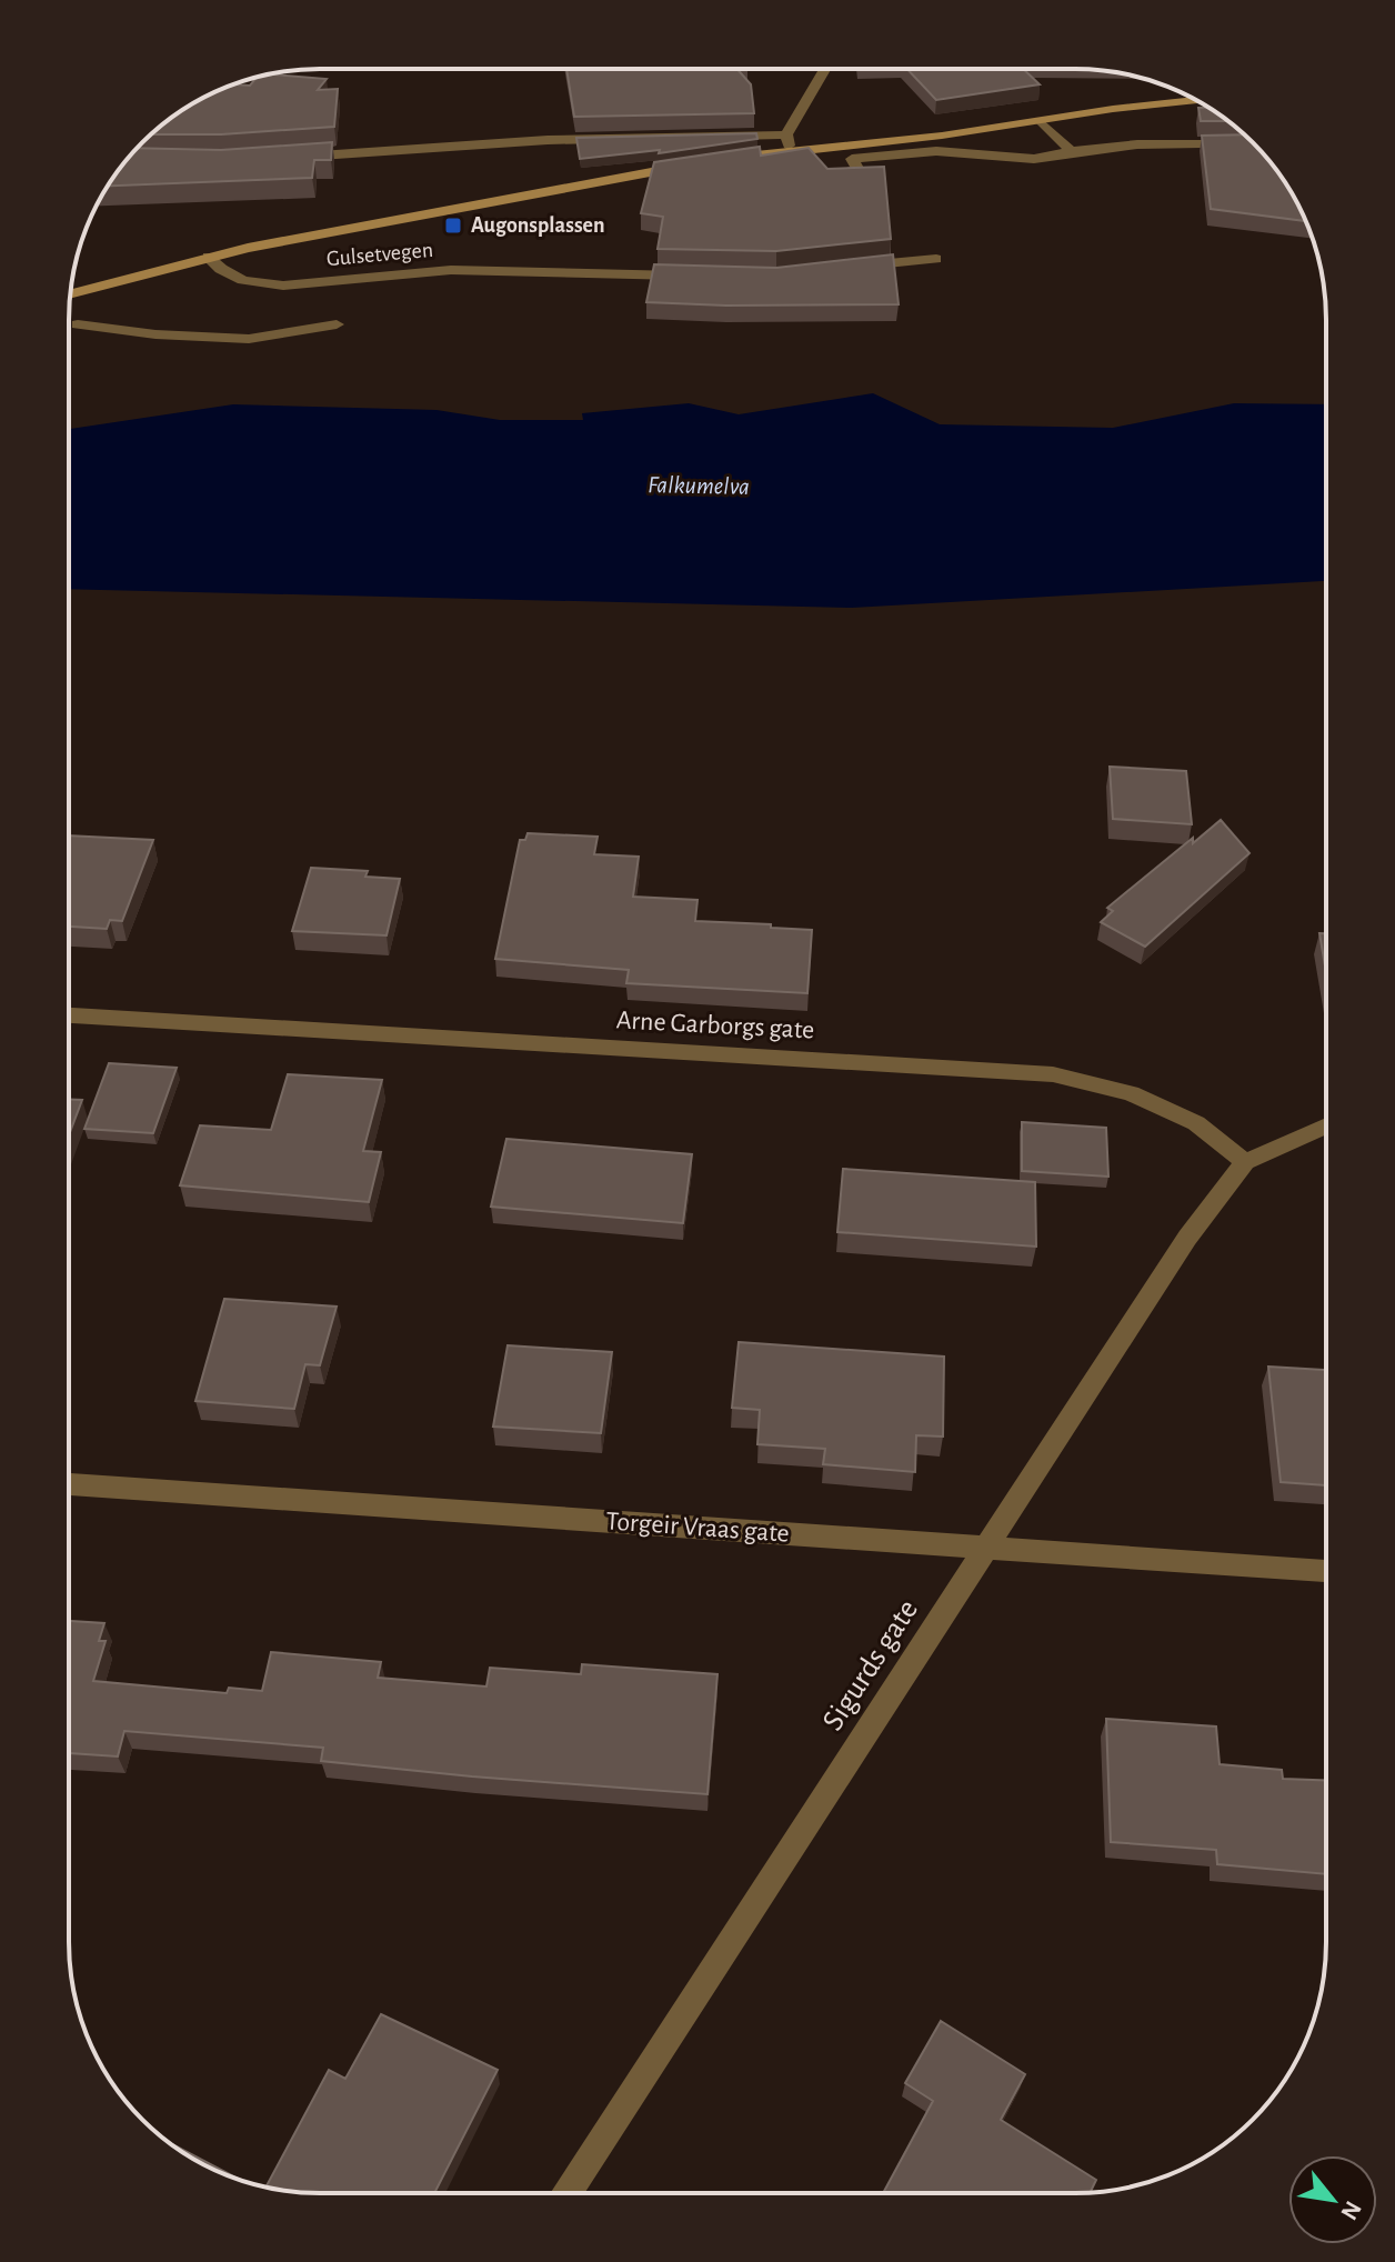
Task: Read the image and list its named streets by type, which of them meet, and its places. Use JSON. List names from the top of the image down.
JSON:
{
  "streets": {
    "main road": ["Gulsetvegen"],
    "street": ["Arne Garborgs gate", "Torgeir Vraas gate", "Sigurds gate"]
  },
  "crossings": [
    ["Arne Garborgs gate", "Sigurds gate"],
    ["Torgeir Vraas gate", "Sigurds gate"]
  ],
  "water": ["Falkumelva"],
  "places": {
    "transit": ["Augonsplassen"]
  },
  "north": "bottom right"
}
